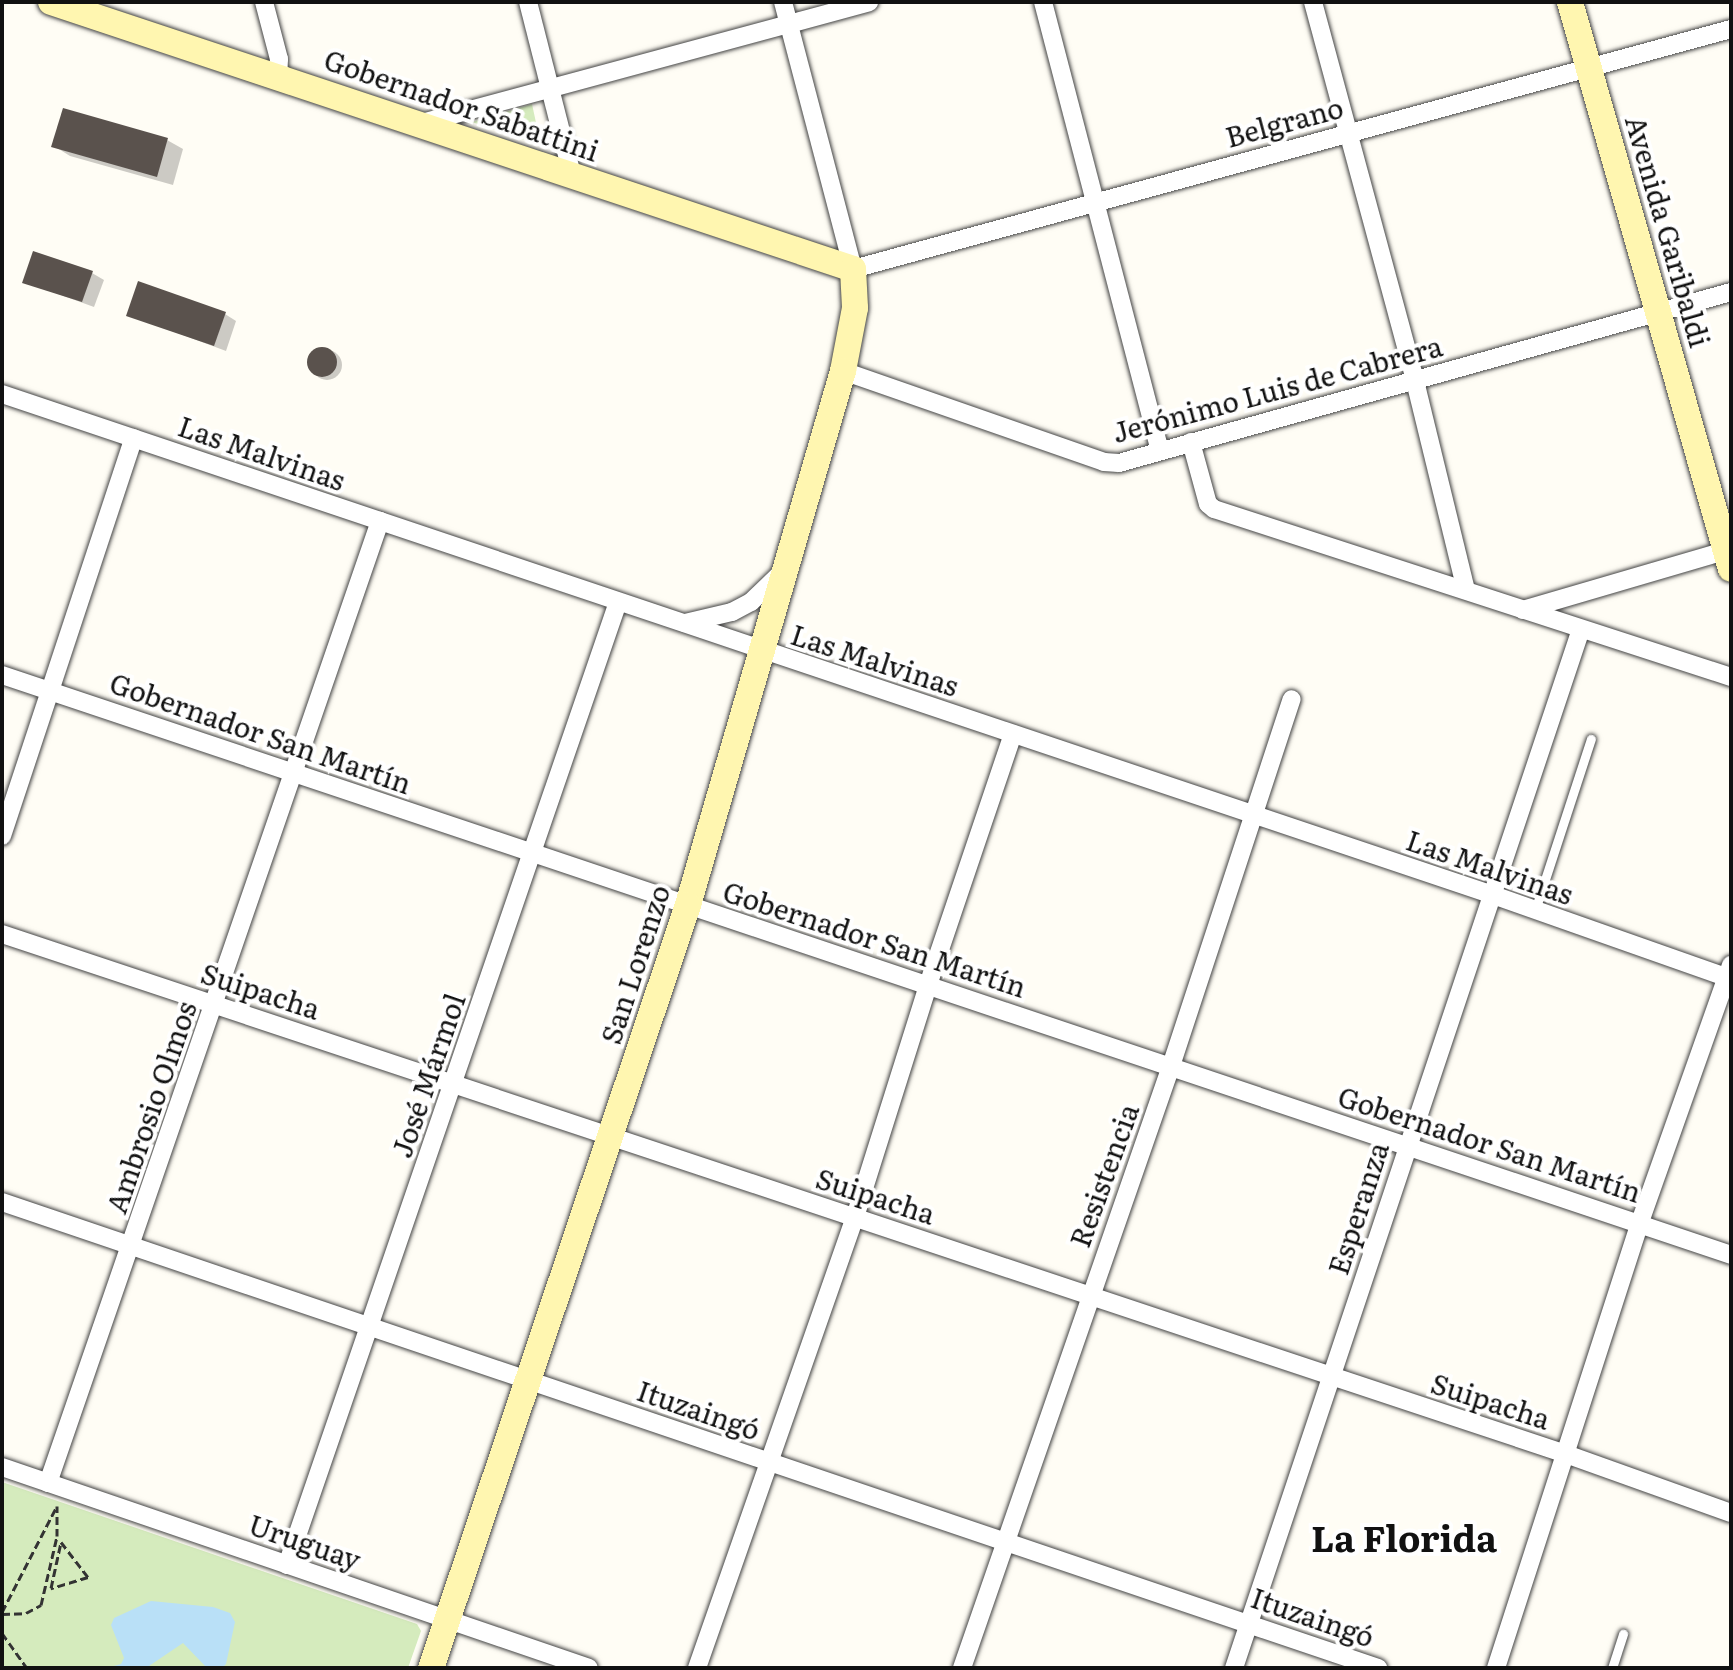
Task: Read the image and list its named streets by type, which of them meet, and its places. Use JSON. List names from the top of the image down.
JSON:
{
  "streets": {
    "main road": ["Gobernador Sabattini", "Avenida Garibaldi", "San Lorenzo"],
    "street": [
      "Belgrano",
      "Jerónimo Luis de Cabrera",
      "Las Malvinas",
      "Gobernador San Martín",
      "Suipacha",
      "José Mármol",
      "Ambrosio Olmos",
      "Resistencia",
      "Esperanza",
      "Ituzaingó",
      "Uruguay"
    ]
  },
  "crossings": [
    ["Gobernador Sabattini", "Belgrano"],
    ["Gobernador Sabattini", "San Lorenzo"],
    ["Belgrano", "Avenida Garibaldi"],
    ["Belgrano", "San Lorenzo"],
    ["Avenida Garibaldi", "Jerónimo Luis de Cabrera"],
    ["Jerónimo Luis de Cabrera", "San Lorenzo"],
    ["Las Malvinas", "San Lorenzo"],
    ["Las Malvinas", "José Mármol"],
    ["Las Malvinas", "Ambrosio Olmos"],
    ["Las Malvinas", "Resistencia"],
    ["Las Malvinas", "Esperanza"],
    ["Gobernador San Martín", "San Lorenzo"],
    ["Gobernador San Martín", "José Mármol"],
    ["Gobernador San Martín", "Ambrosio Olmos"],
    ["Gobernador San Martín", "Resistencia"],
    ["Gobernador San Martín", "Esperanza"],
    ["San Lorenzo", "Suipacha"],
    ["San Lorenzo", "Ituzaingó"],
    ["San Lorenzo", "Uruguay"],
    ["Suipacha", "José Mármol"],
    ["Suipacha", "Ambrosio Olmos"],
    ["Suipacha", "Resistencia"],
    ["Suipacha", "Esperanza"],
    ["José Mármol", "Ituzaingó"],
    ["José Mármol", "Uruguay"],
    ["Ambrosio Olmos", "Ituzaingó"],
    ["Ambrosio Olmos", "Uruguay"],
    ["Resistencia", "Ituzaingó"],
    ["Esperanza", "Ituzaingó"]
  ],
  "districts": ["La Florida"]
}
